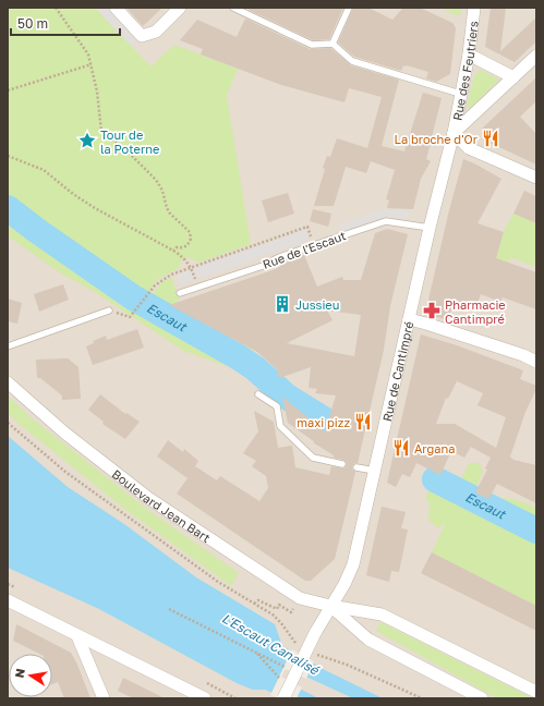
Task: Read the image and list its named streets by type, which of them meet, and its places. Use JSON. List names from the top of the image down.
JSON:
{
  "streets": {
    "street": ["Rue des Feutriers", "Rue de Cantimpré", "Boulevard Jean Bart"],
    "lane": ["Rue de l'Escaut"]
  },
  "crossings": [
    ["Rue des Feutriers", "Rue de Cantimpré"],
    ["Rue de l'Escaut", "Rue de Cantimpré"],
    ["Rue de Cantimpré", "Boulevard Jean Bart"]
  ],
  "water": ["Escaut", "L'Escaut Canalisé"],
  "places": {
    "restaurant": ["La broche d'Or", "maxi pizz", "Argana"],
    "place": ["Tour de la Poterne"],
    "building": ["Jussieu"],
    "pharmacy": ["Pharmacie Cantimpré"]
  },
  "scale_bar": "50 m",
  "north": "left"
}
